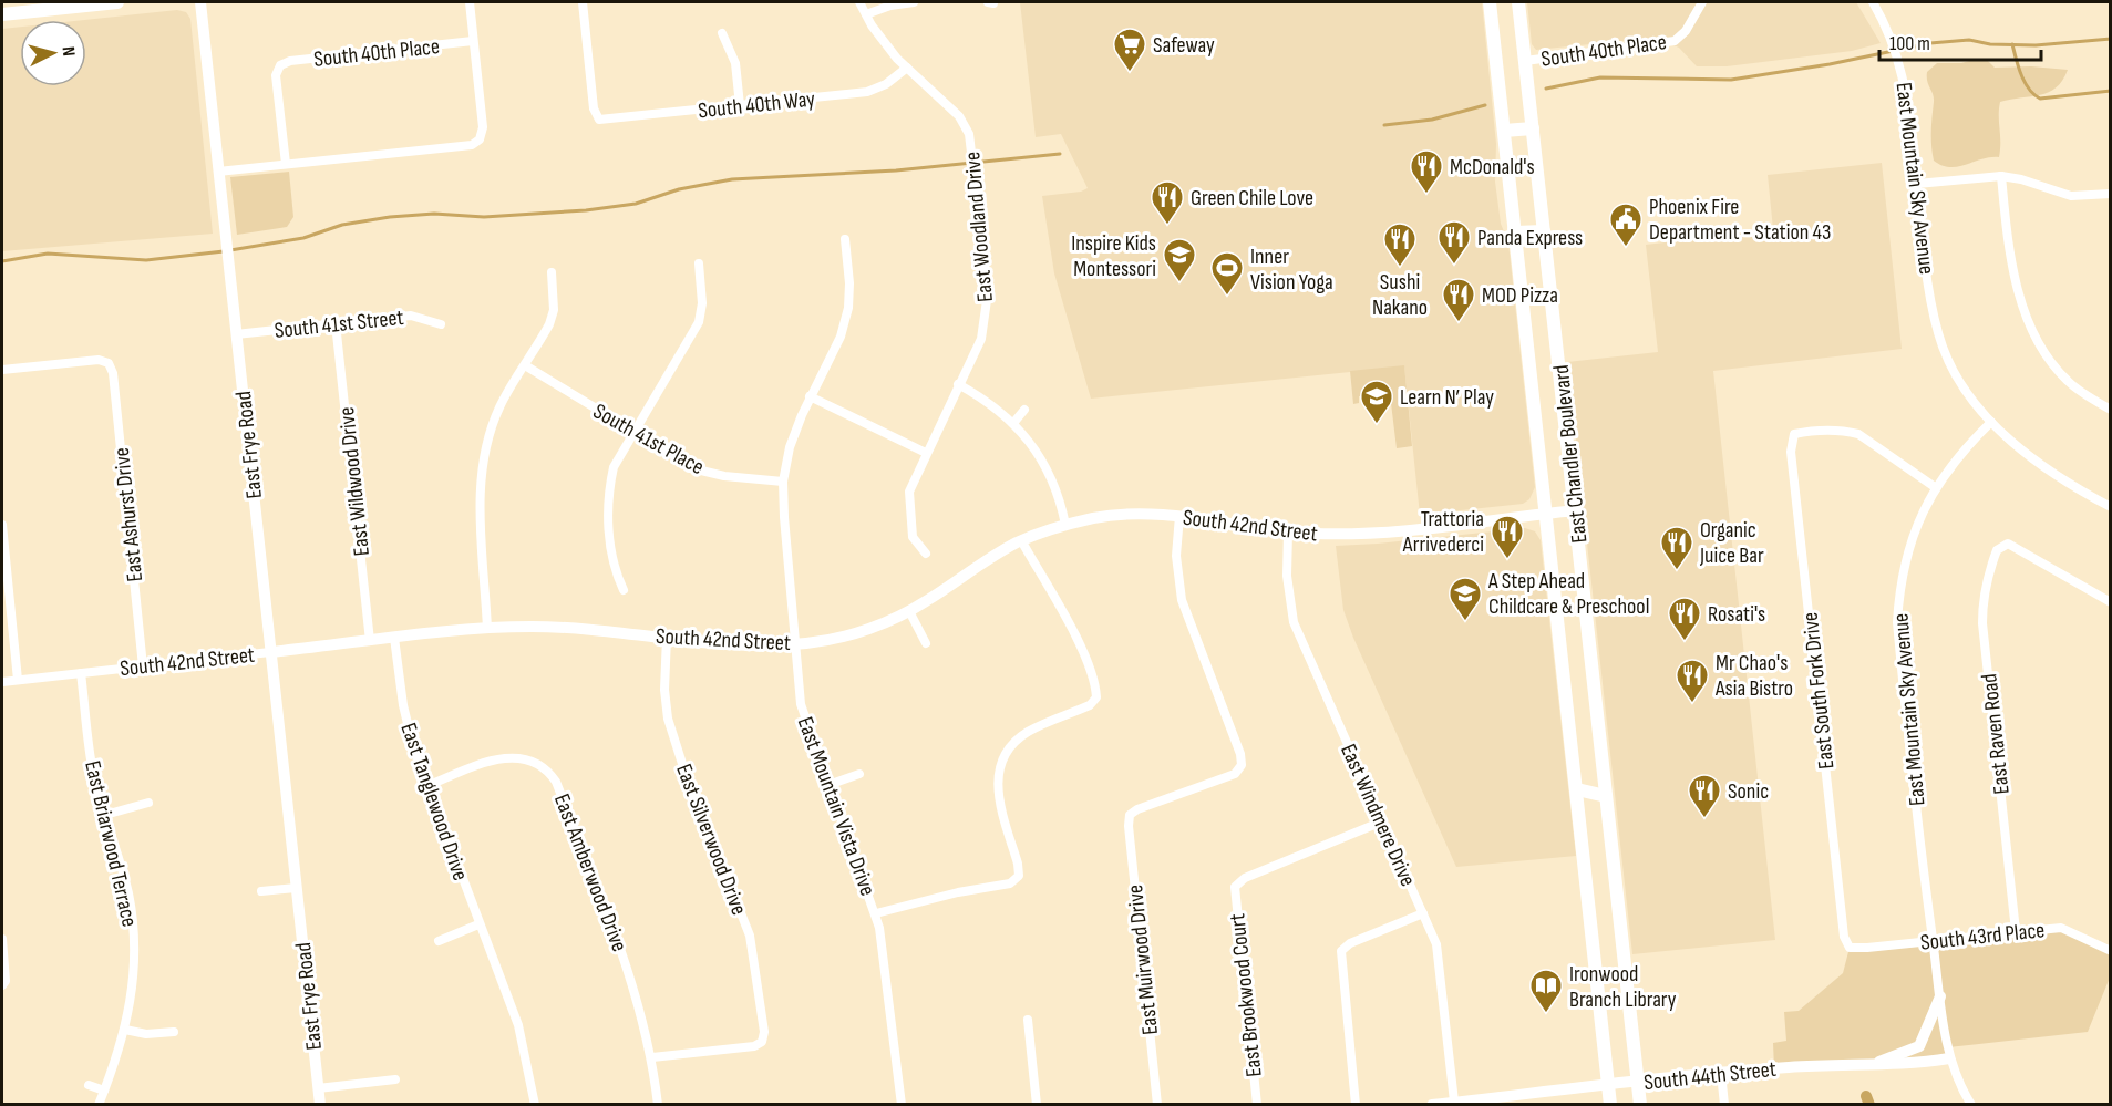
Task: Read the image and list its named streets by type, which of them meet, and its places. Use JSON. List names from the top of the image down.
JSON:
{
  "streets": {
    "main road": ["East Chandler Boulevard"],
    "street": [
      "South 40th Place",
      "South 40th Way",
      "East Mountain Sky Avenue",
      "East Woodland Drive",
      "South 41st Street",
      "South 41st Place",
      "East Frye Road",
      "East Wildwood Drive",
      "East Ashurst Drive",
      "South 42nd Street",
      "East South Fork Drive",
      "East Raven Road",
      "East Tanglewood Drive",
      "East Mountain Vista Drive",
      "East Windmere Drive",
      "East Silverwood Drive",
      "East Briarwood Terrace",
      "East Amberwood Drive",
      "South 43rd Place",
      "East Muirwood Drive",
      "East Brookwood Court",
      "South 44th Street"
    ]
  },
  "crossings": [
    ["South 40th Place", "East Chandler Boulevard"],
    ["South 40th Way", "East Woodland Drive"],
    ["East Mountain Sky Avenue", "East South Fork Drive"],
    ["East Mountain Sky Avenue", "South 43rd Place"],
    ["East Mountain Sky Avenue", "South 44th Street"],
    ["South 41st Street", "East Frye Road"],
    ["South 41st Street", "East Wildwood Drive"],
    ["South 41st Place", "East Mountain Vista Drive"],
    ["East Frye Road", "South 42nd Street"],
    ["East Chandler Boulevard", "South 42nd Street"],
    ["East Chandler Boulevard", "South 44th Street"],
    ["East Wildwood Drive", "South 42nd Street"],
    ["East Ashurst Drive", "South 42nd Street"],
    ["South 42nd Street", "East Tanglewood Drive"],
    ["South 42nd Street", "East Mountain Vista Drive"],
    ["South 42nd Street", "East Windmere Drive"],
    ["South 42nd Street", "East Silverwood Drive"],
    ["South 42nd Street", "East Briarwood Terrace"],
    ["South 42nd Street", "East Muirwood Drive"],
    ["East South Fork Drive", "South 43rd Place"],
    ["East Raven Road", "South 43rd Place"],
    ["East Tanglewood Drive", "East Amberwood Drive"],
    ["East Windmere Drive", "East Brookwood Court"],
    ["East Windmere Drive", "South 44th Street"],
    ["East Silverwood Drive", "East Amberwood Drive"]
  ],
  "places": {
    "supermarket": ["Safeway"],
    "restaurant": [
      "McDonald's",
      "Green Chile Love",
      "Panda Express",
      "Sushi Nakano",
      "MOD Pizza",
      "Trattoria Arrivederci",
      "Organic Juice Bar",
      "Rosati's",
      "Mr Chao's Asia Bistro",
      "Sonic"
    ],
    "public building": ["Phoenix Fire Department - Station 43"],
    "school or university": ["Inspire Kids Montessori", "Learn N’ Play", "A Step Ahead Childcare & Preschool"],
    "sports": ["Inner Vision Yoga"],
    "library": ["Ironwood Branch Library"]
  },
  "scale_bar": "100 m",
  "north": "right"
}
